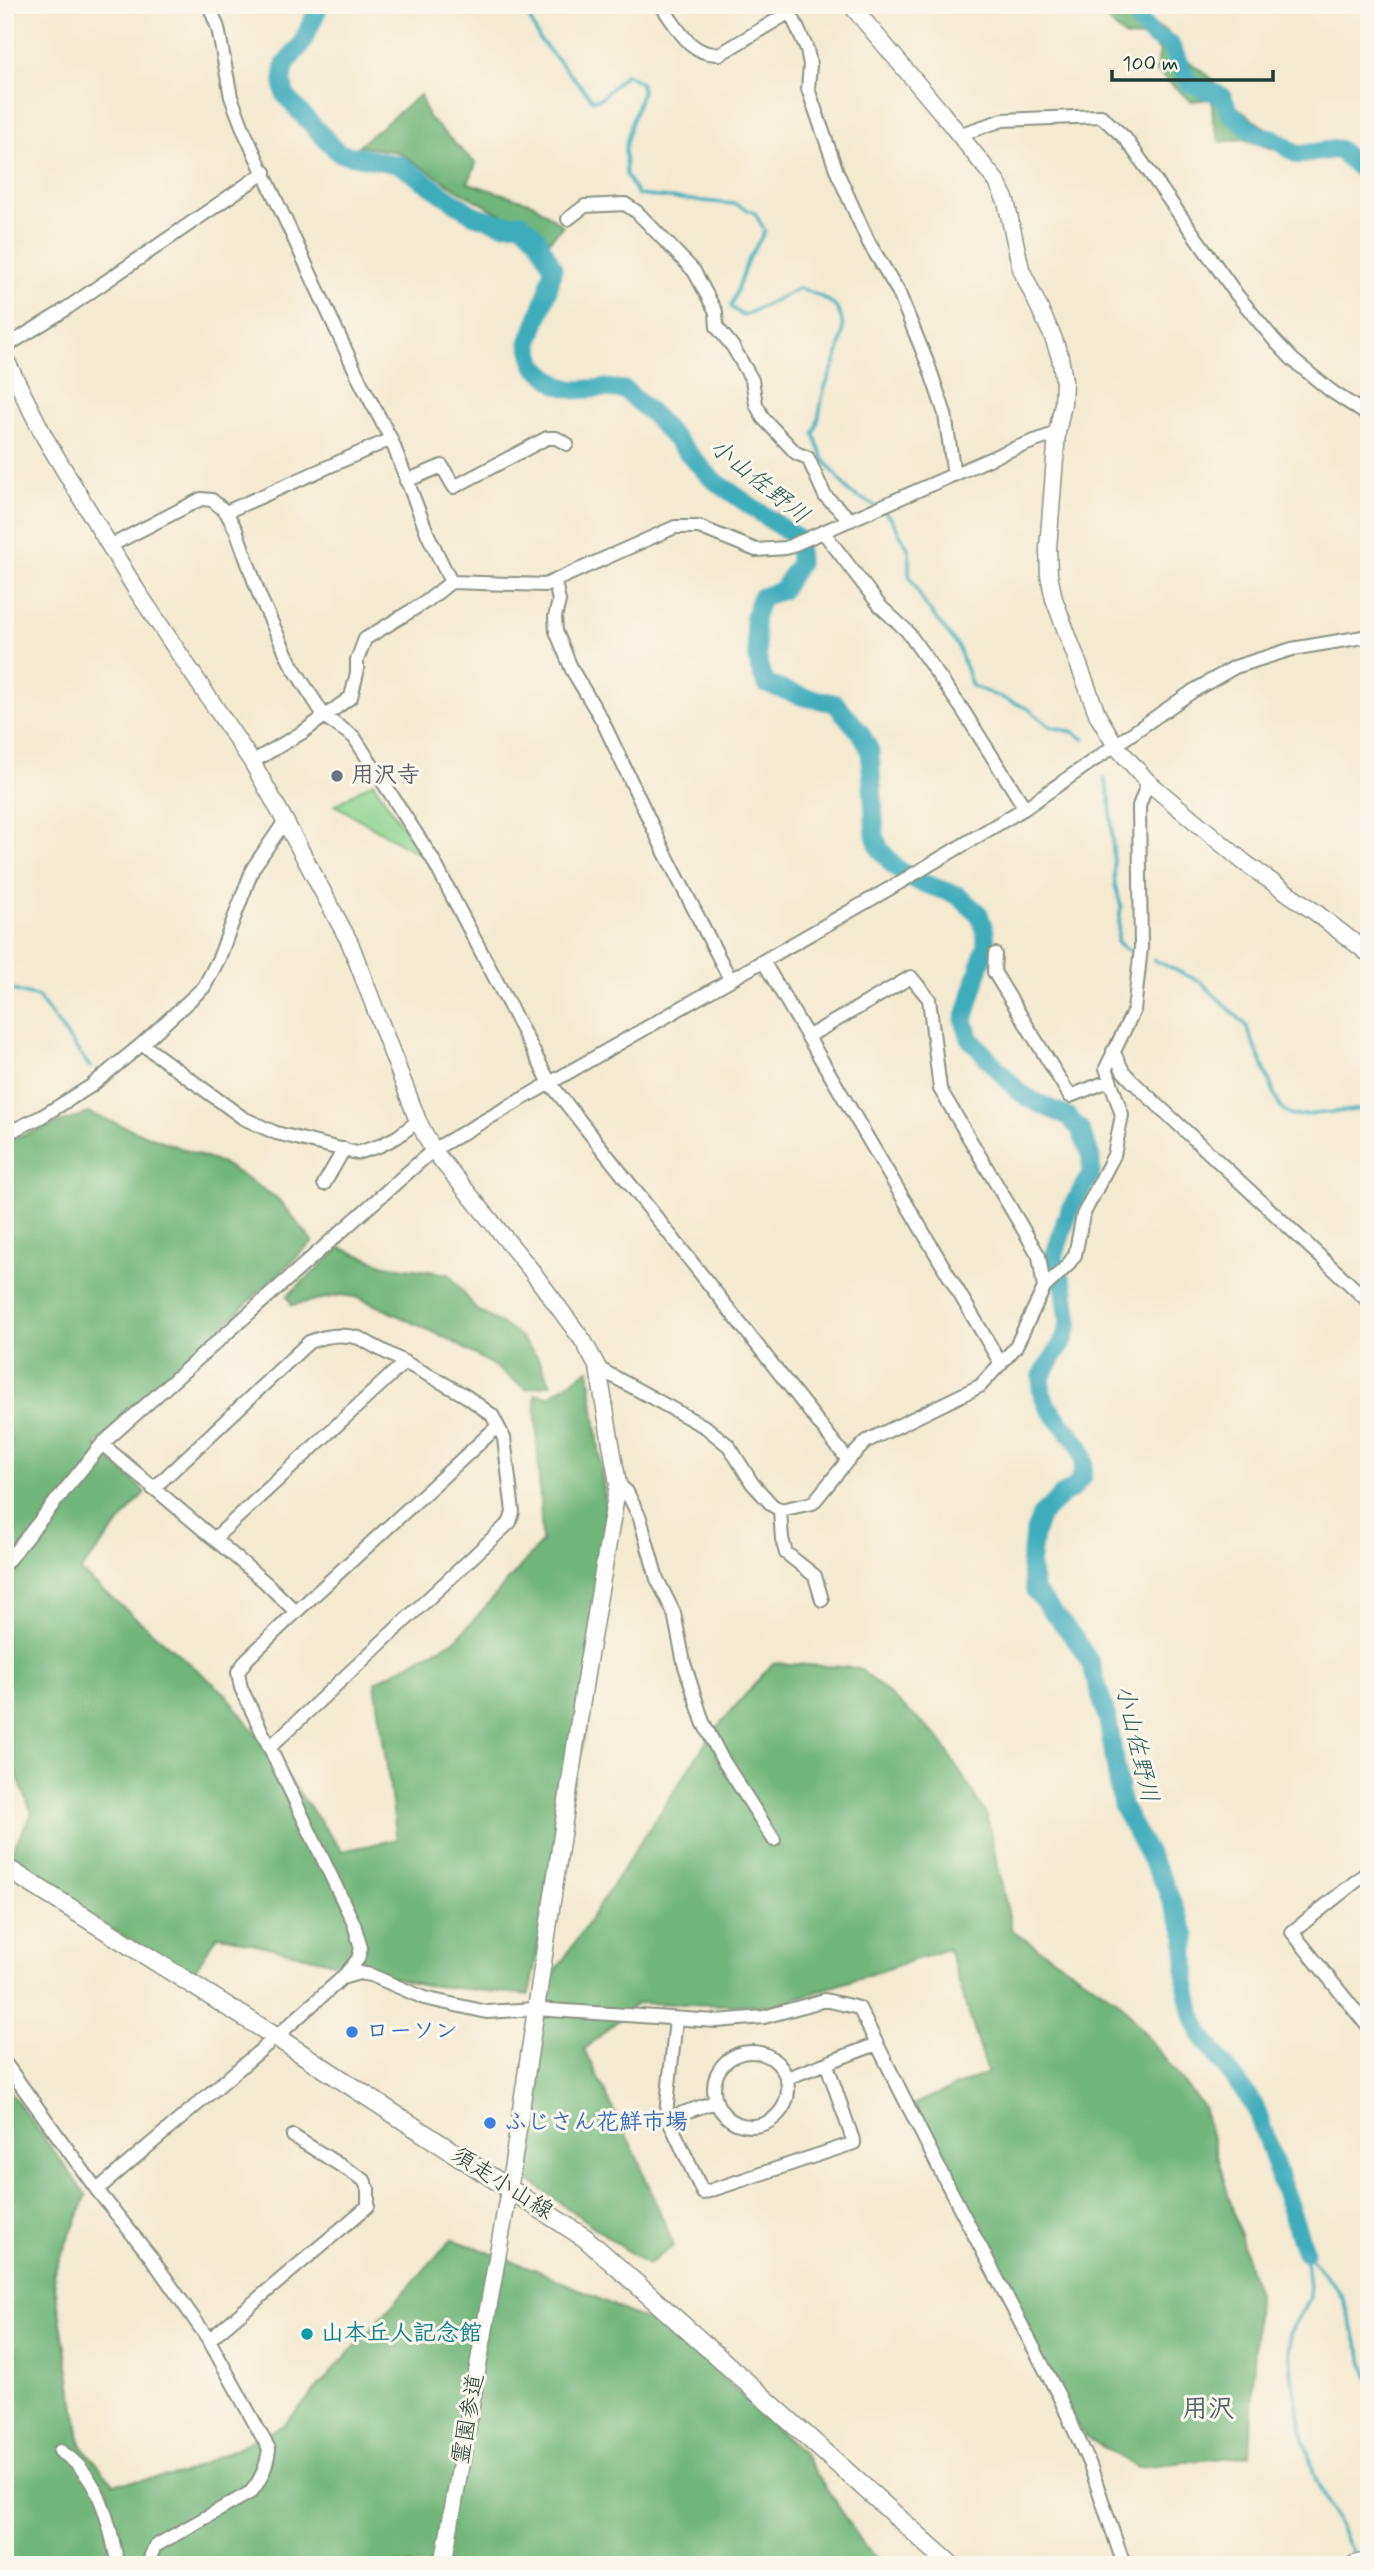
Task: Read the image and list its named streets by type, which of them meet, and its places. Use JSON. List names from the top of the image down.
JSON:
{
  "streets": {
    "main road": ["須走小山線"],
    "street": ["霊園参道"]
  },
  "crossings": [
    ["須走小山線", "霊園参道"]
  ],
  "districts": ["用沢"],
  "water": ["小山佐野川"],
  "places": [
    "用沢寺",
    "ローソン",
    "ふじさん花鮮市場",
    "山本丘人記念館"
  ],
  "scale_bar": "100 m"
}
